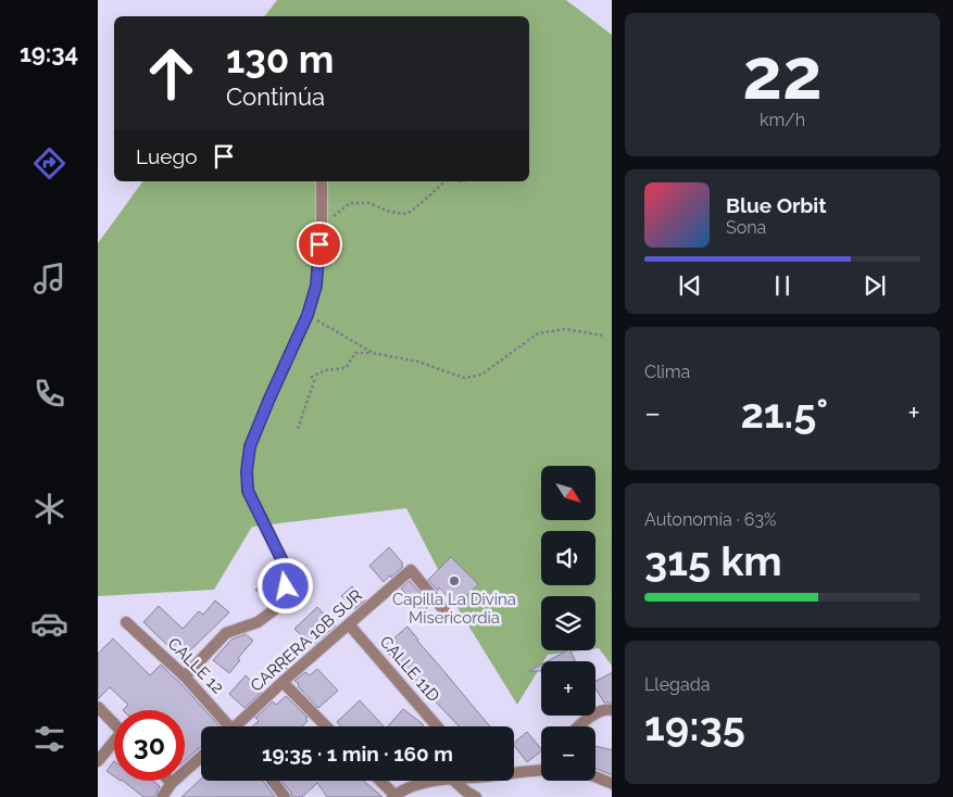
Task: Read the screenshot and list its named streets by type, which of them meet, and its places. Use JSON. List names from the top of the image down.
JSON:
{
  "streets": {
    "street": ["CARRERA 10B SUR", "CALLE 12", "CALLE 11D"]
  },
  "crossings": [
    ["CARRERA 10B SUR", "CALLE 11D"]
  ],
  "places": ["Capilla La Divina Misericordia"],
  "north": "bottom right",
  "page": {
    "tabs": "19:34",
    "tile": [
      ["22", "km/h"],
      "Clima",
      ["Autonomía · 63%", "315 km"],
      ["Llegada", "19:35"]
    ],
    "turn": ["130 m", "Continúa"],
    "then": "Luego",
    "song": ["Blue Orbit", "Sona"],
    "heat": ["−", "21.5°", "+"],
    "map_buttons": ["+", "−"],
    "limit": "30",
    "trip": "19:35 · 1 min · 160 m"
  }
}
